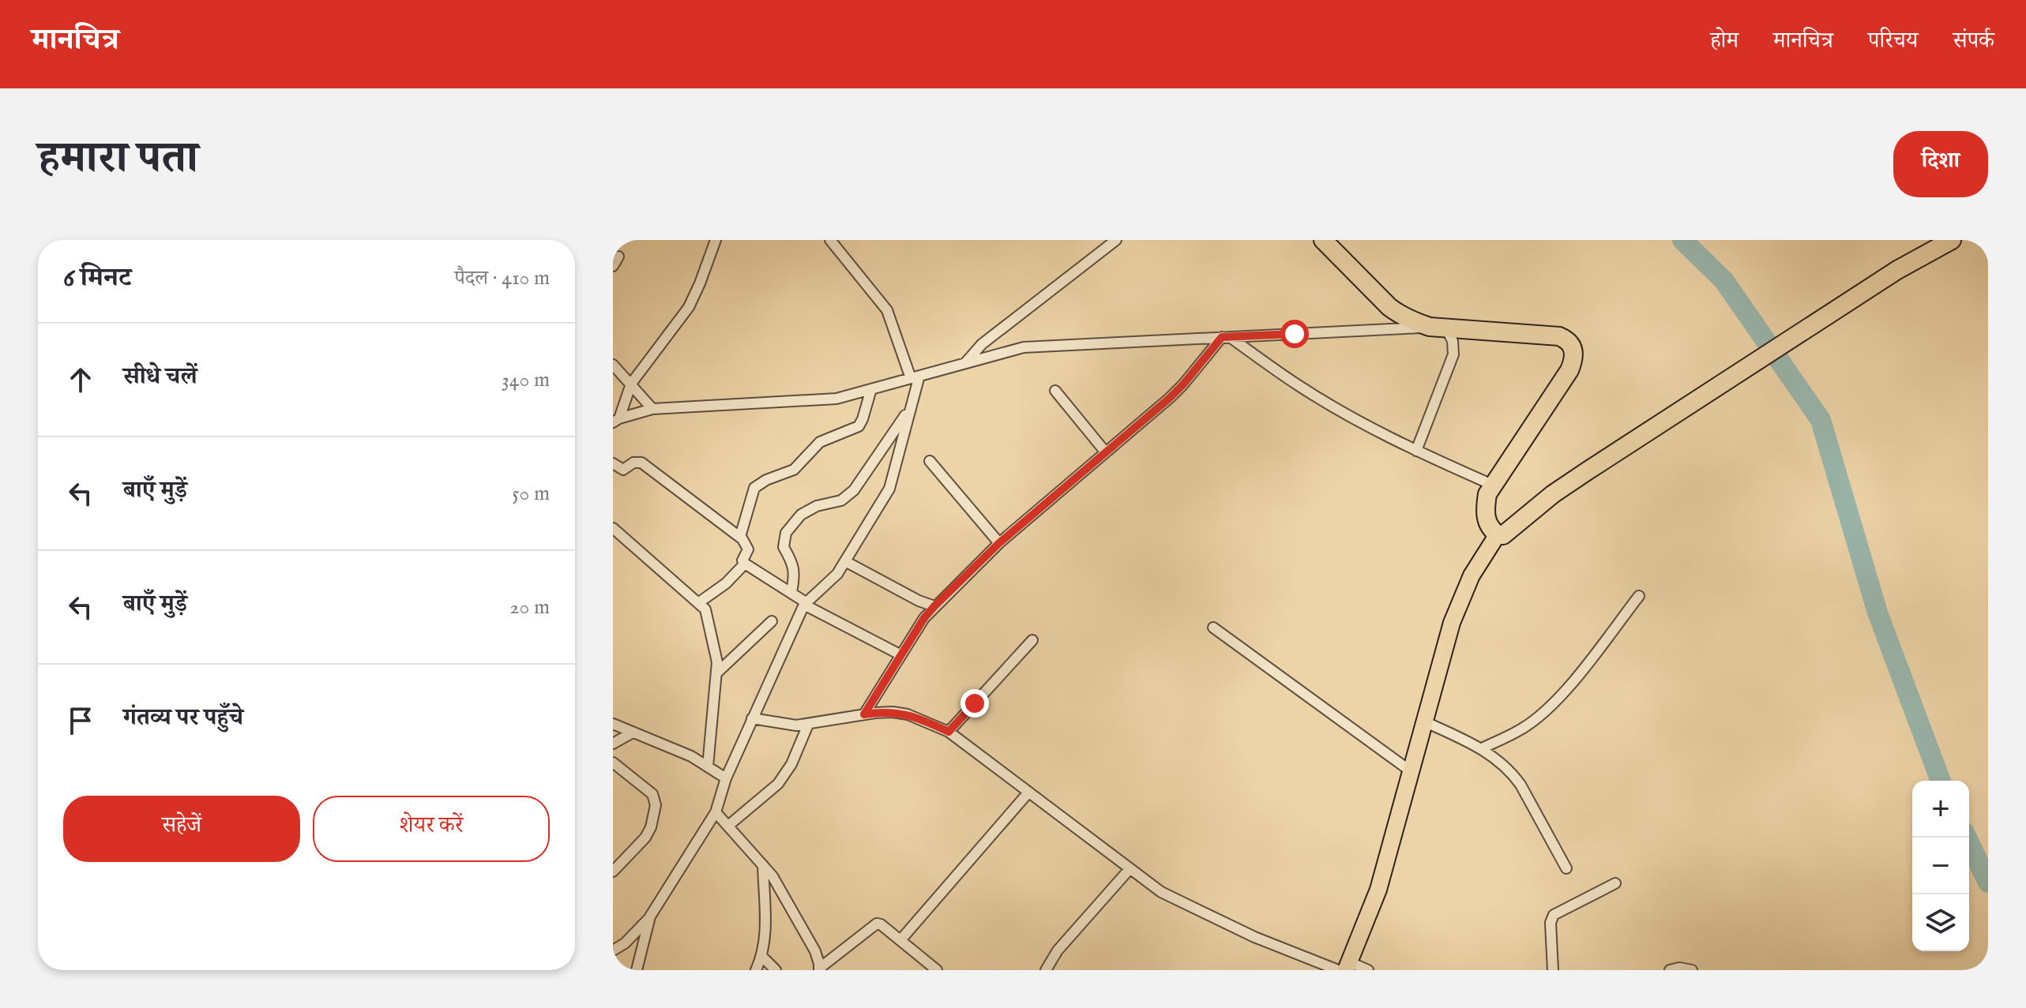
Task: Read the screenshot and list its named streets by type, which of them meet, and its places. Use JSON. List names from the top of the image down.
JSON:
{
  "page": {
    "header": "मानचित्र",
    "nav": [
      "होम",
      "मानचित्र",
      "परिचय",
      "संपर्क"
    ],
    "title": "हमारा पता",
    "buttons": [
      "दिशा",
      ["सहेजें", "शेयर करें"]
    ],
    "heading": ["6 मिनट", "पैदल · 410 m"],
    "list": [
      ["सीधे चलें", "340 m"],
      ["बाएँ मुड़ें", "50 m"],
      ["बाएँ मुड़ें", "20 m"],
      "गंतव्य पर पहुँचे"
    ],
    "map_buttons": ["+", "−"]
  }
}
